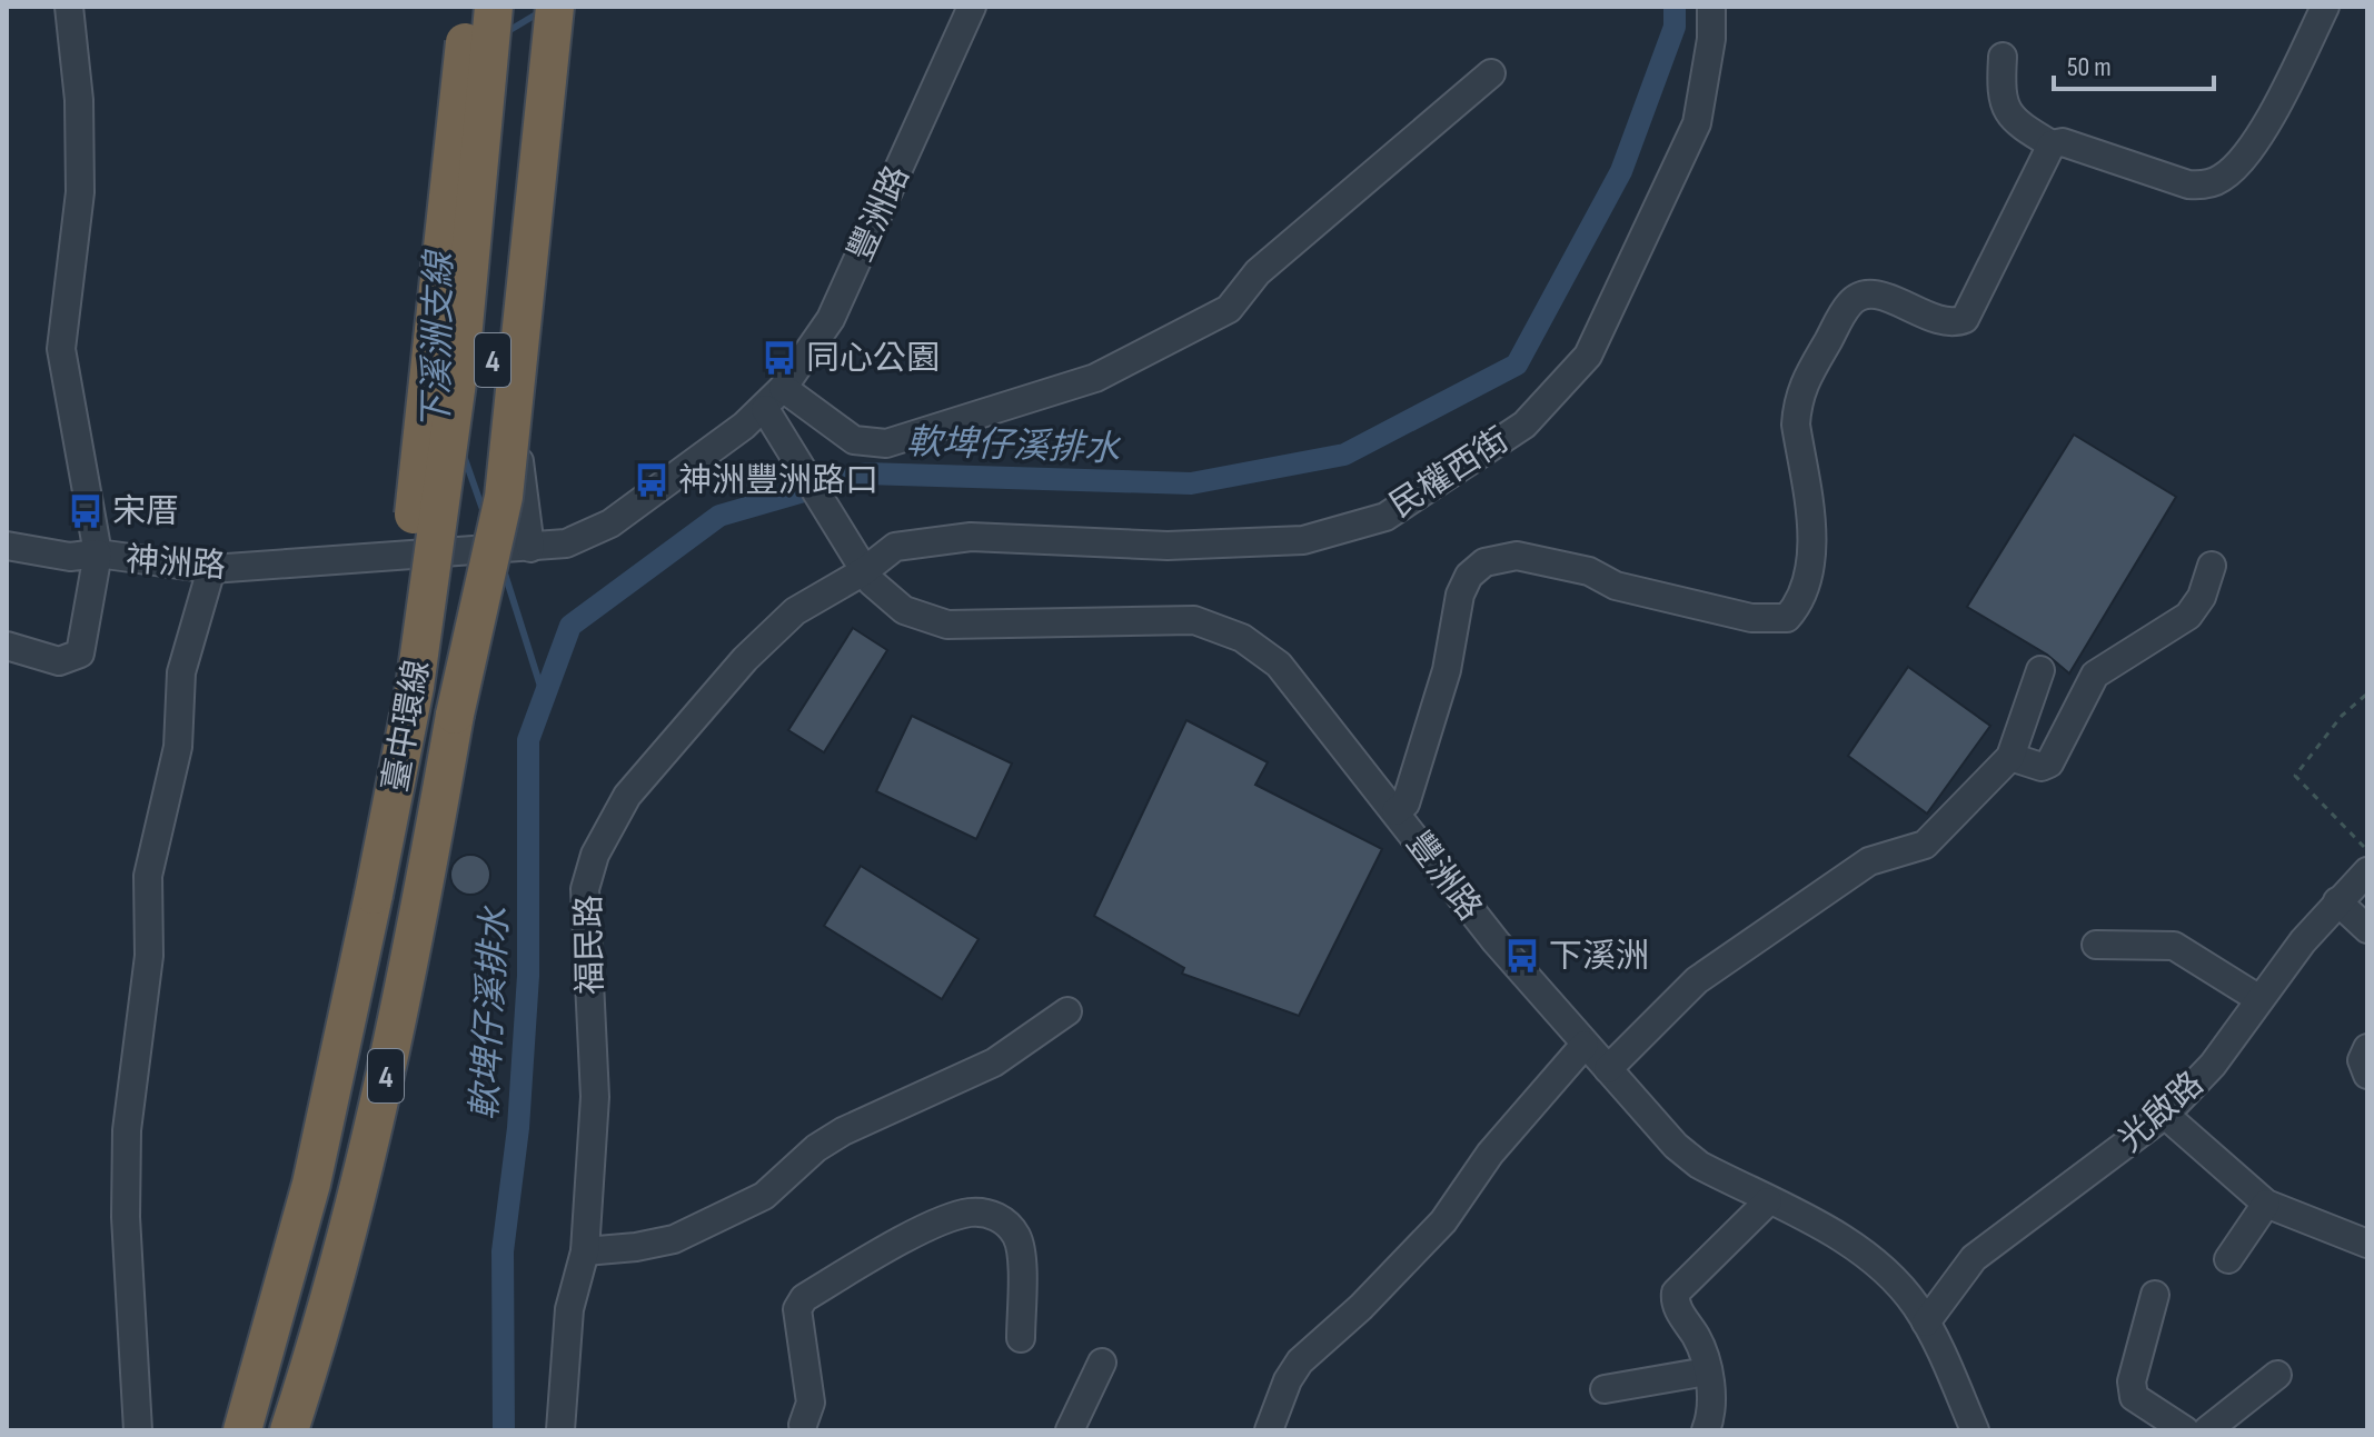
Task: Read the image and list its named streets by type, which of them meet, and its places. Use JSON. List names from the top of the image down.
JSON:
{
  "streets": {
    "highway": ["4", "臺中環線"],
    "street": [
      "豐洲路",
      "民權西街",
      "神洲路",
      "福民路",
      "光啟路"
    ]
  },
  "crossings": [
    ["豐洲路", "民權西街"],
    ["豐洲路", "神洲路"],
    ["豐洲路", "福民路"],
    ["豐洲路", "光啟路"],
    ["民權西街", "福民路"]
  ],
  "water": ["下溪洲支線", "軟埤仔溪排水"],
  "places": {
    "bus stop": [
      "同心公園",
      "神洲豐洲路口",
      "宋厝",
      "下溪洲"
    ]
  },
  "scale_bar": "50 m"
}
